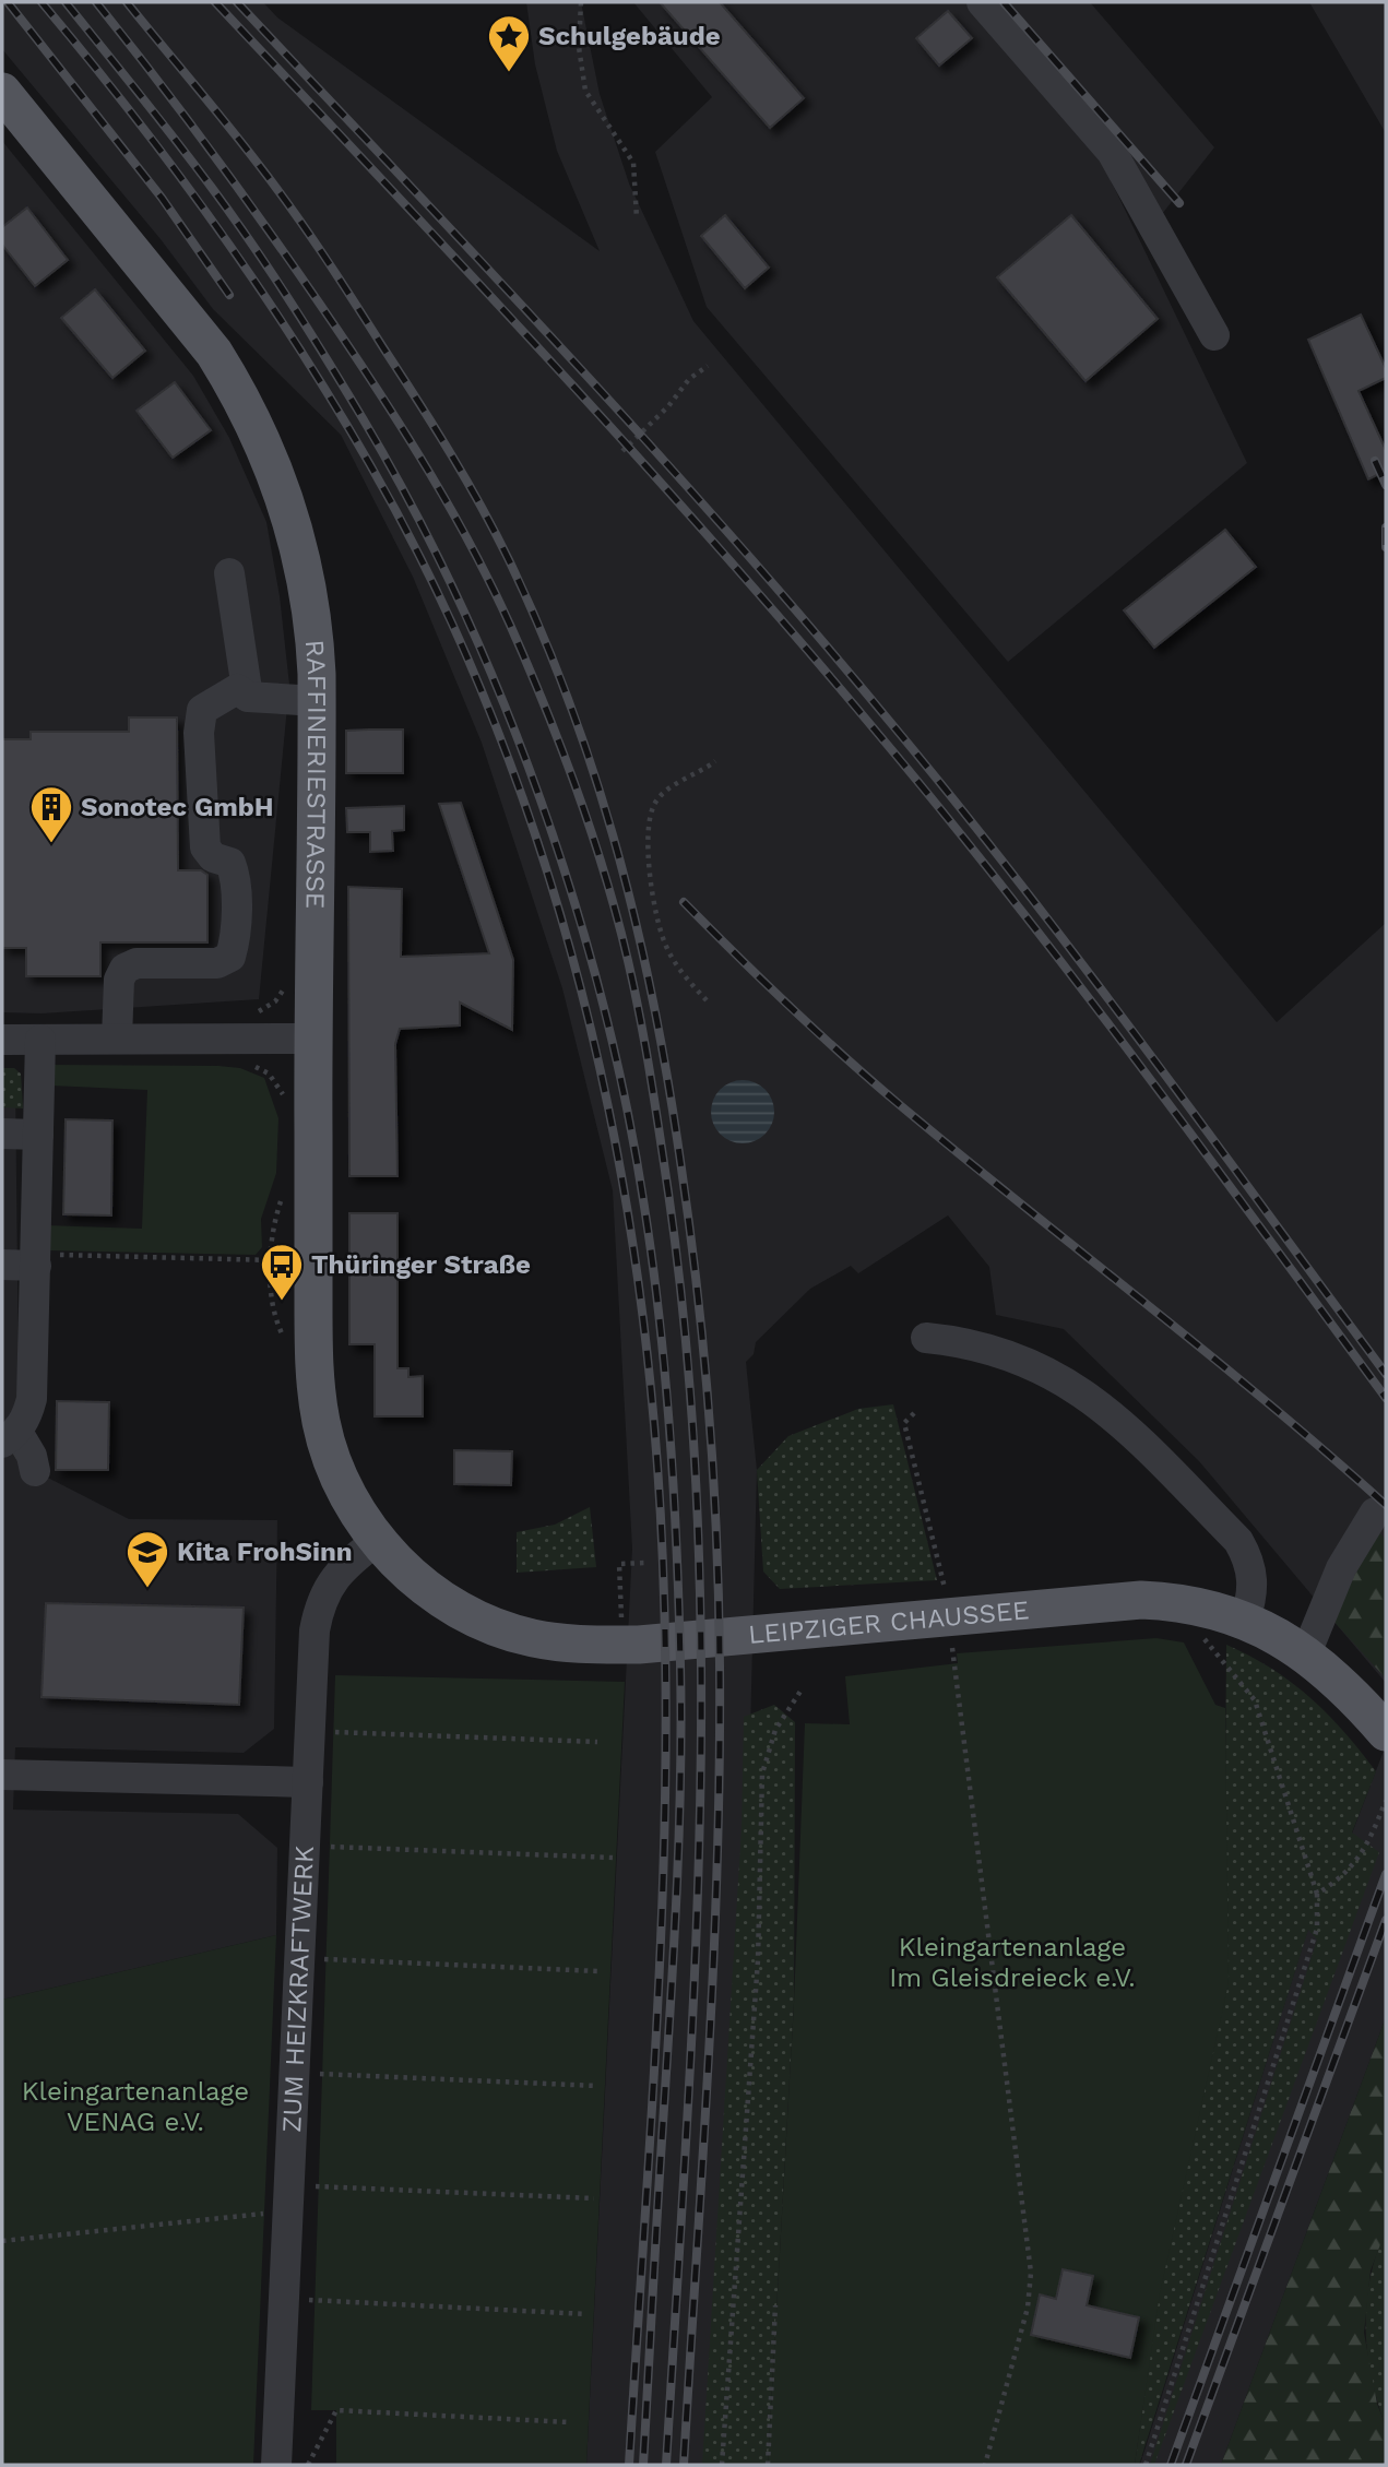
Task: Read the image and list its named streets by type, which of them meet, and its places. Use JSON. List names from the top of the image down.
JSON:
{
  "streets": {
    "main road": ["RAFFINERIESTRASSE", "LEIPZIGER CHAUSSEE"],
    "street": ["ZUM HEIZKRAFTWERK"]
  },
  "crossings": [
    ["RAFFINERIESTRASSE", "LEIPZIGER CHAUSSEE"],
    ["RAFFINERIESTRASSE", "ZUM HEIZKRAFTWERK"],
    ["LEIPZIGER CHAUSSEE", "ZUM HEIZKRAFTWERK"]
  ],
  "parks": ["Kleingartenanlage Im Gleisdreieck e.V.", "Kleingartenanlage VENAG e.V."],
  "places": {
    "place": ["Schulgebäude"],
    "building": ["Sonotec GmbH"],
    "bus stop": ["Thüringer Straße"],
    "school or university": ["Kita FrohSinn"]
  }
}
